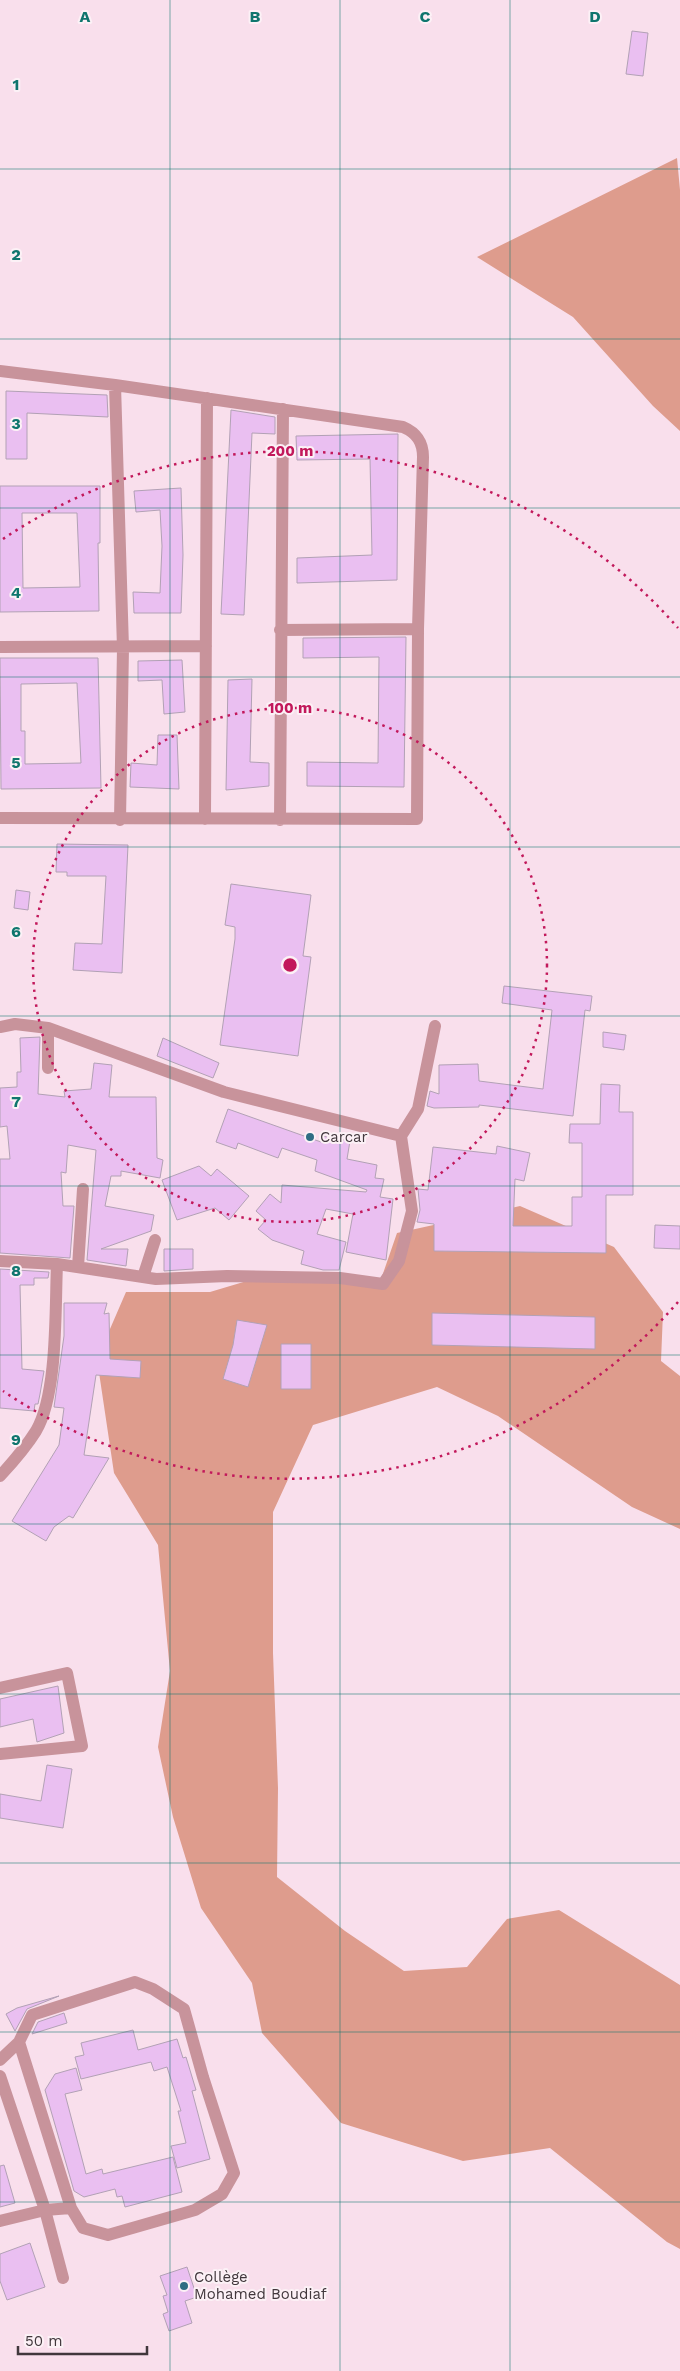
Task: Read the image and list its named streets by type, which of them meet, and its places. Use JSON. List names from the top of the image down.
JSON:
{
  "places": ["Carcar", "Collège Mohamed Boudiaf"],
  "scale_bar": "50 m",
  "grid": {
    "columns": [
      "A",
      "B",
      "C",
      "D"
    ],
    "rows": [
      "1",
      "2",
      "3",
      "4",
      "5",
      "6",
      "7",
      "8",
      "9"
    ]
  },
  "rings": ["200 m", "100 m"]
}
